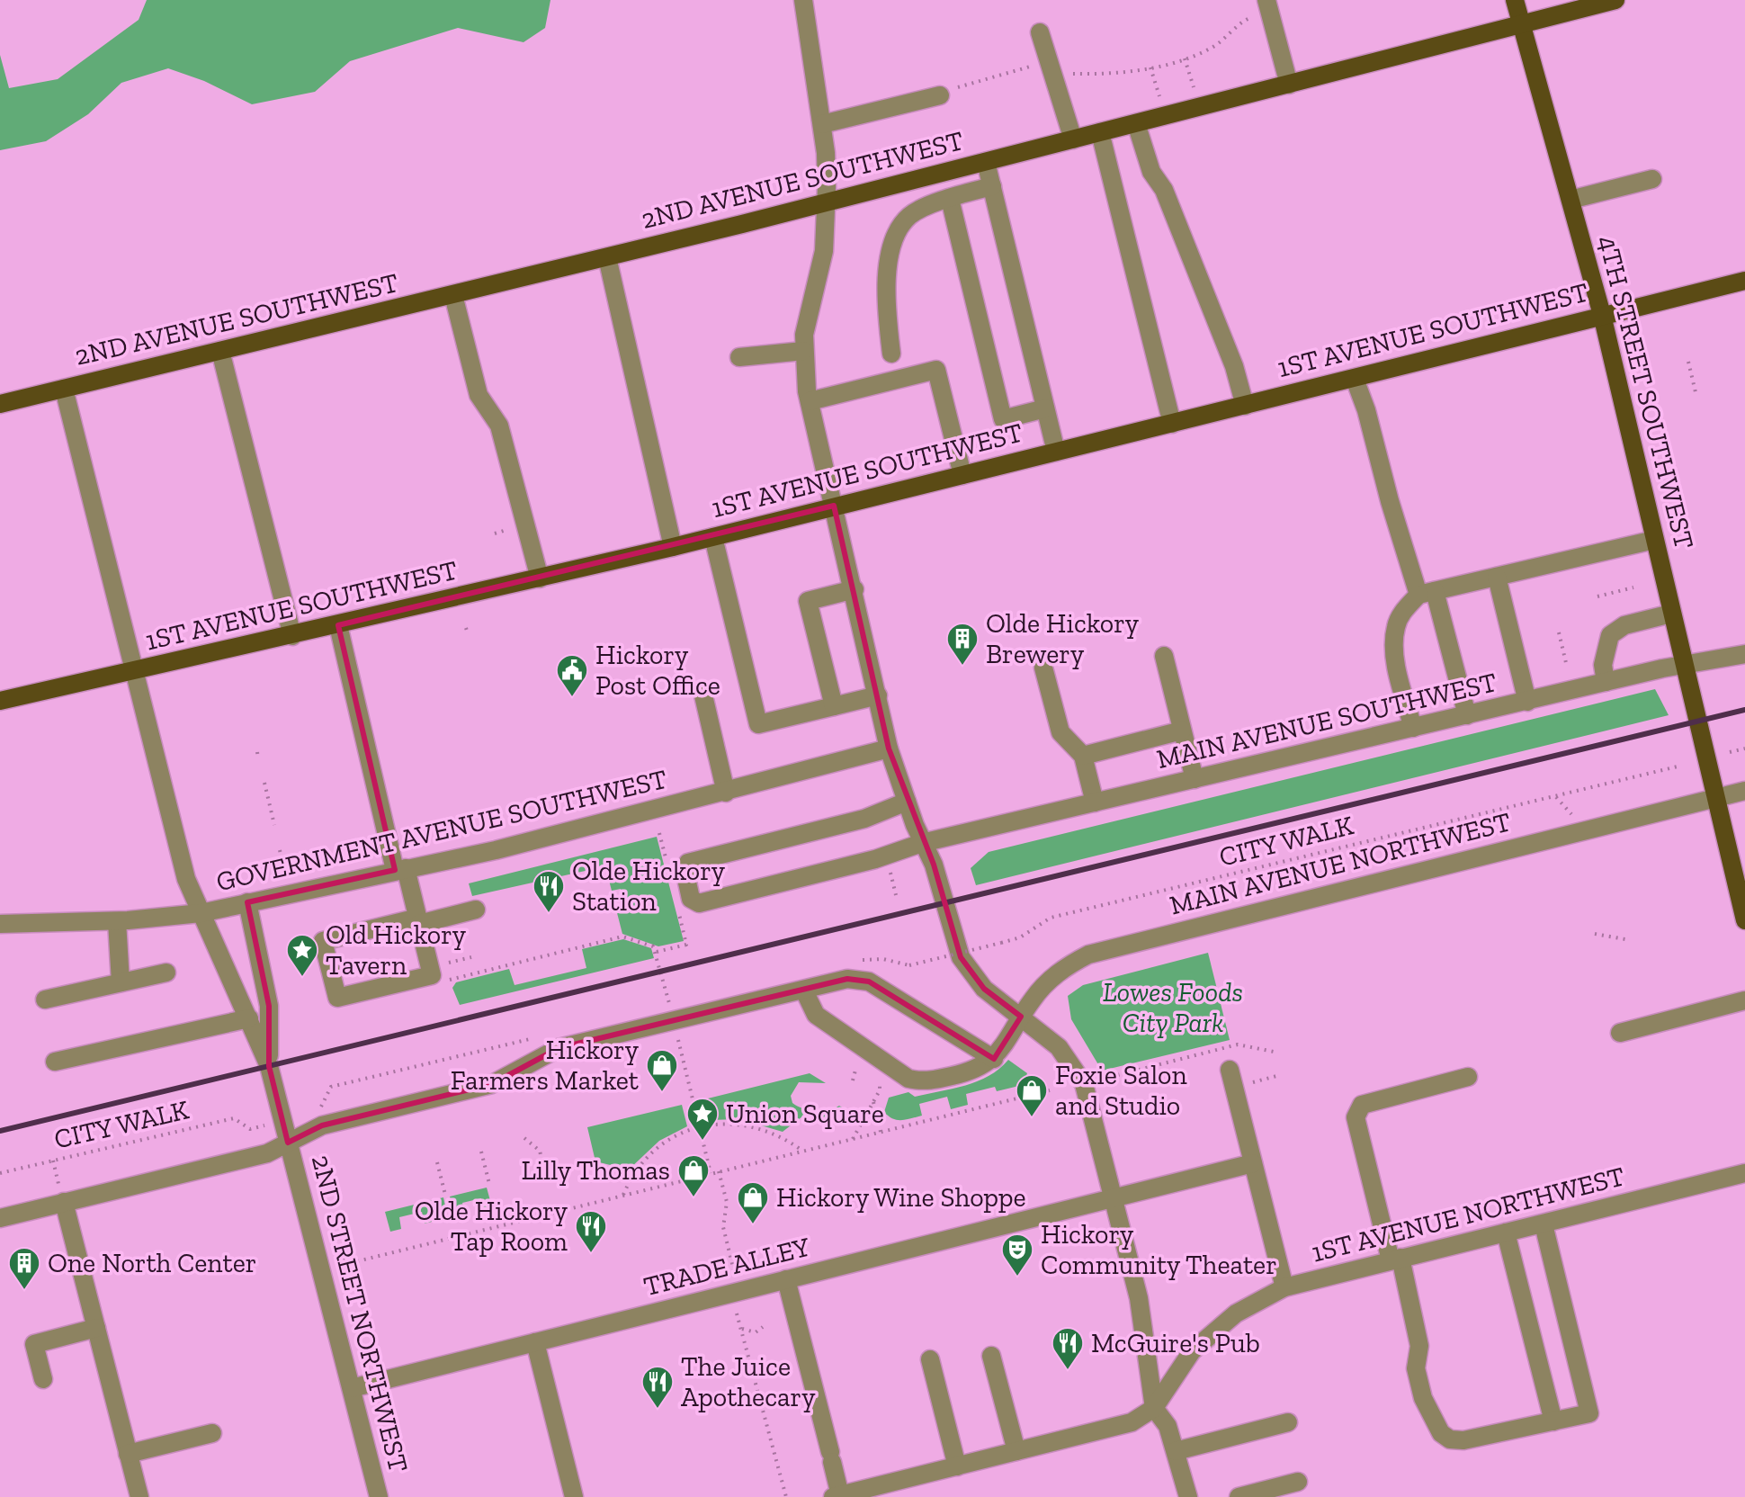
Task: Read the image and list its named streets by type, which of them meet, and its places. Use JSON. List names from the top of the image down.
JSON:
{
  "streets": {
    "main road": ["2ND AVENUE SOUTHWEST", "1ST AVENUE SOUTHWEST", "4TH STREET SOUTHWEST"],
    "street": [
      "MAIN AVENUE SOUTHWEST",
      "GOVERNMENT AVENUE SOUTHWEST",
      "MAIN AVENUE NORTHWEST",
      "1ST AVENUE NORTHWEST",
      "TRADE ALLEY",
      "2ND STREET NORTHWEST"
    ],
    "path": ["CITY WALK"]
  },
  "crossings": [
    ["2ND AVENUE SOUTHWEST", "4TH STREET SOUTHWEST"],
    ["1ST AVENUE SOUTHWEST", "4TH STREET SOUTHWEST"],
    ["4TH STREET SOUTHWEST", "MAIN AVENUE SOUTHWEST"],
    ["4TH STREET SOUTHWEST", "MAIN AVENUE NORTHWEST"],
    ["TRADE ALLEY", "2ND STREET NORTHWEST"]
  ],
  "parks": ["Lowes Foods City Park"],
  "places": {
    "building": ["Olde Hickory Brewery", "One North Center"],
    "public building": ["Hickory Post Office"],
    "restaurant": [
      "Olde Hickory Station",
      "Olde Hickory Tap Room",
      "McGuire's Pub",
      "The Juice Apothecary"
    ],
    "place": ["Old Hickory Tavern", "Union Square"],
    "shop": [
      "Hickory Farmers Market",
      "Foxie Salon and Studio",
      "Lilly Thomas",
      "Hickory Wine Shoppe"
    ],
    "theatre": ["Hickory Community Theater"]
  }
}
